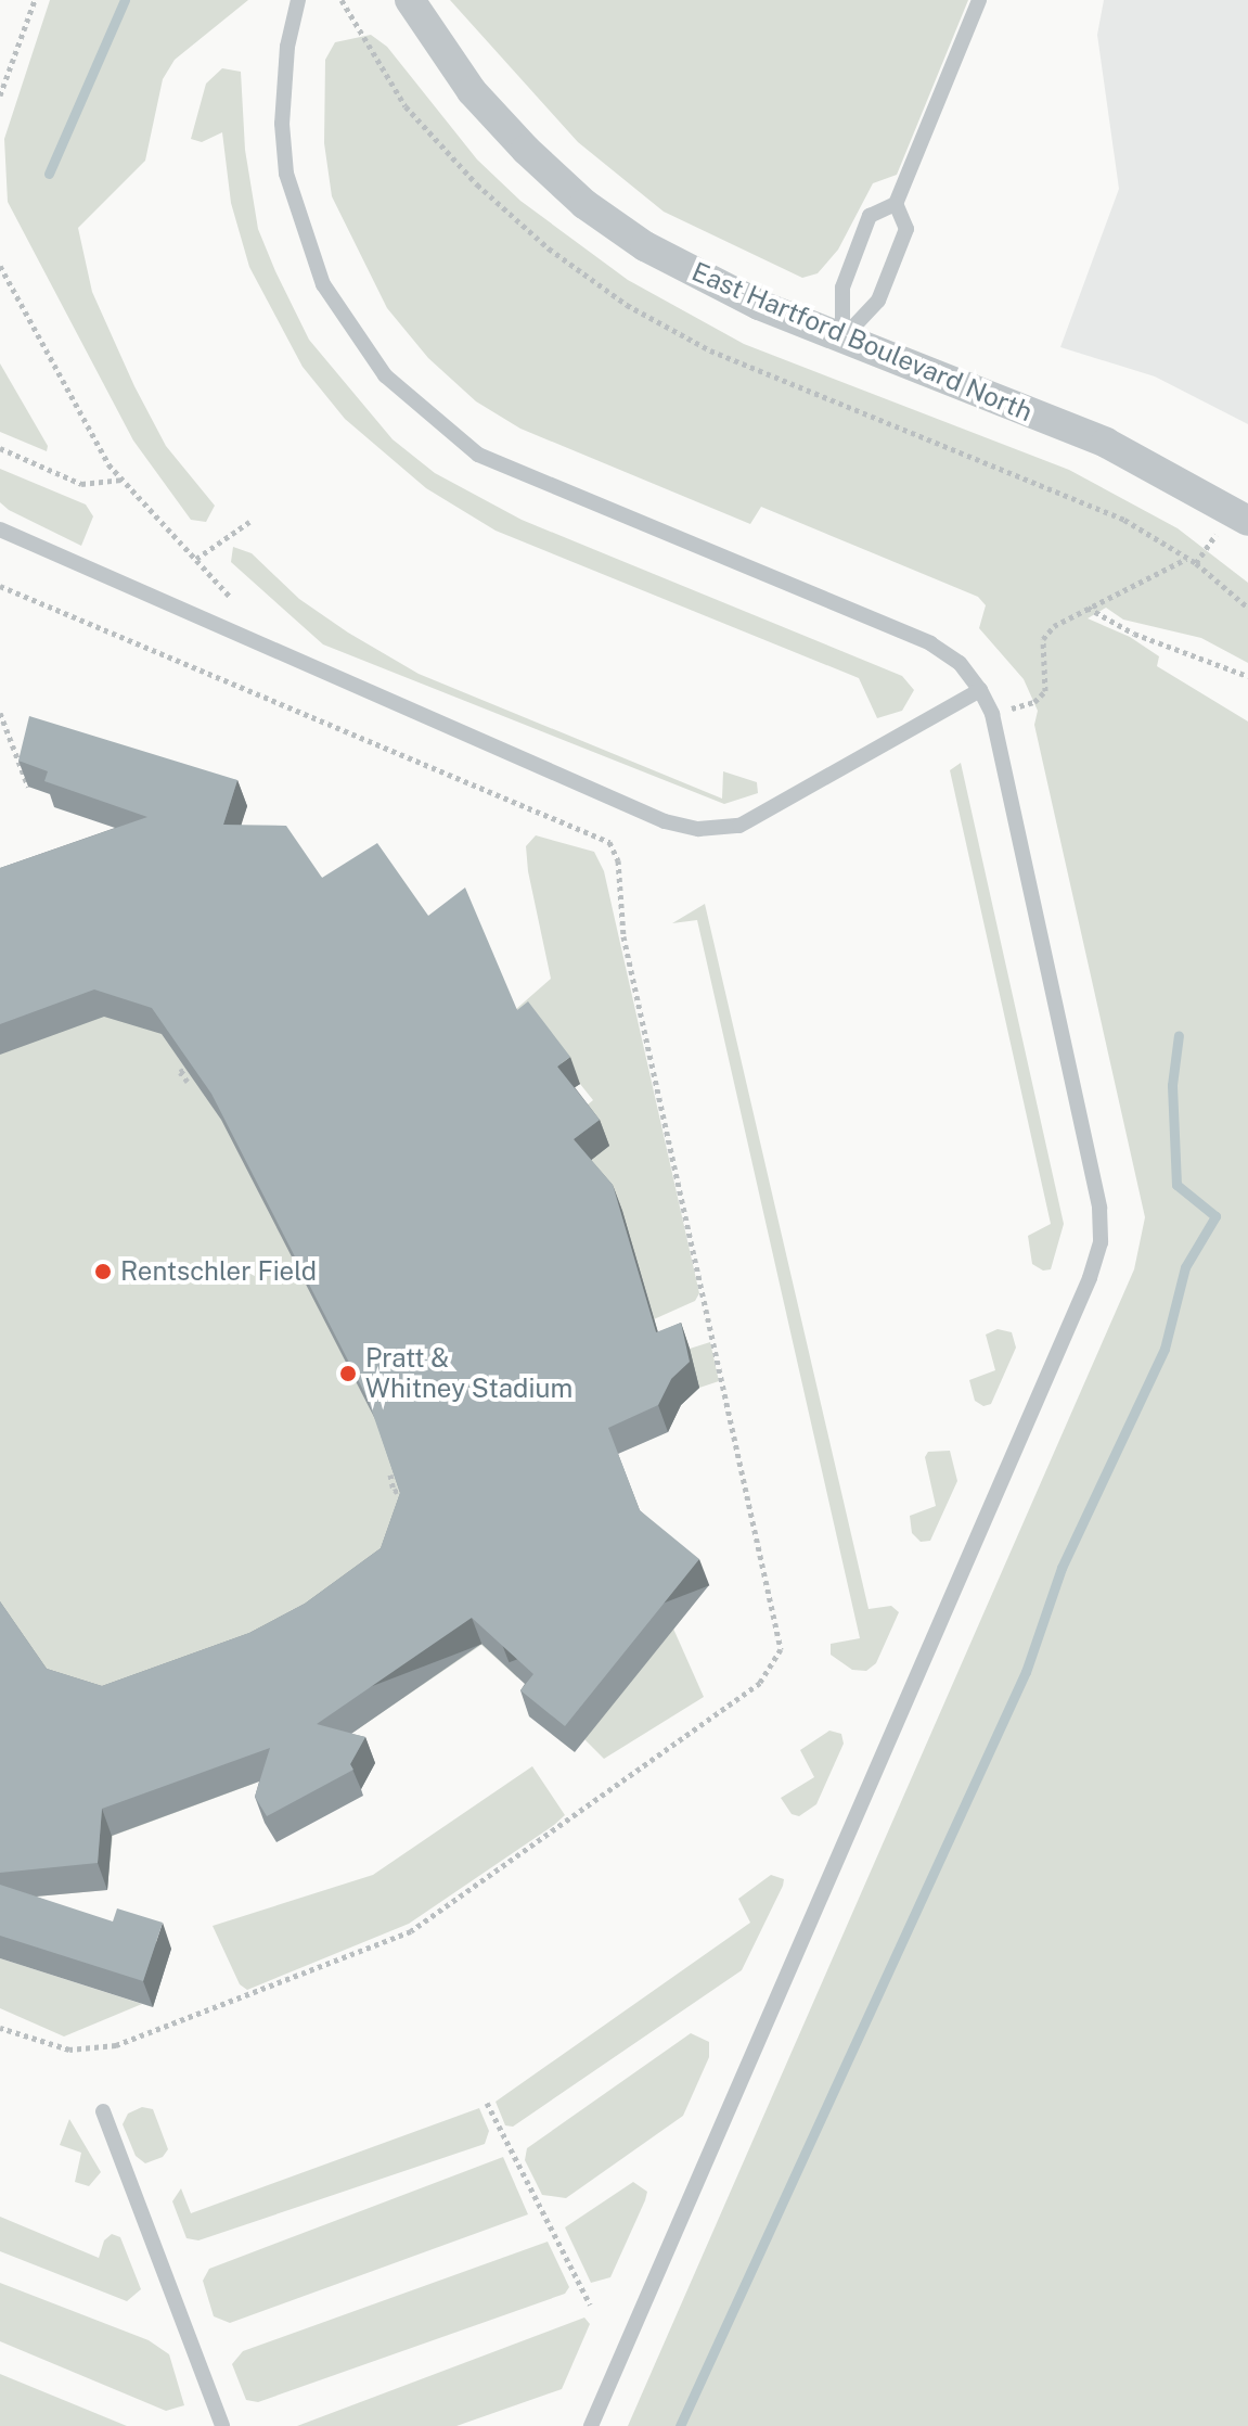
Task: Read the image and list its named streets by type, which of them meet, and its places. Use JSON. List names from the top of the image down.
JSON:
{
  "streets": {
    "street": ["East Hartford Boulevard North"]
  },
  "places": ["Rentschler Field", "Pratt & Whitney Stadium"]
}
